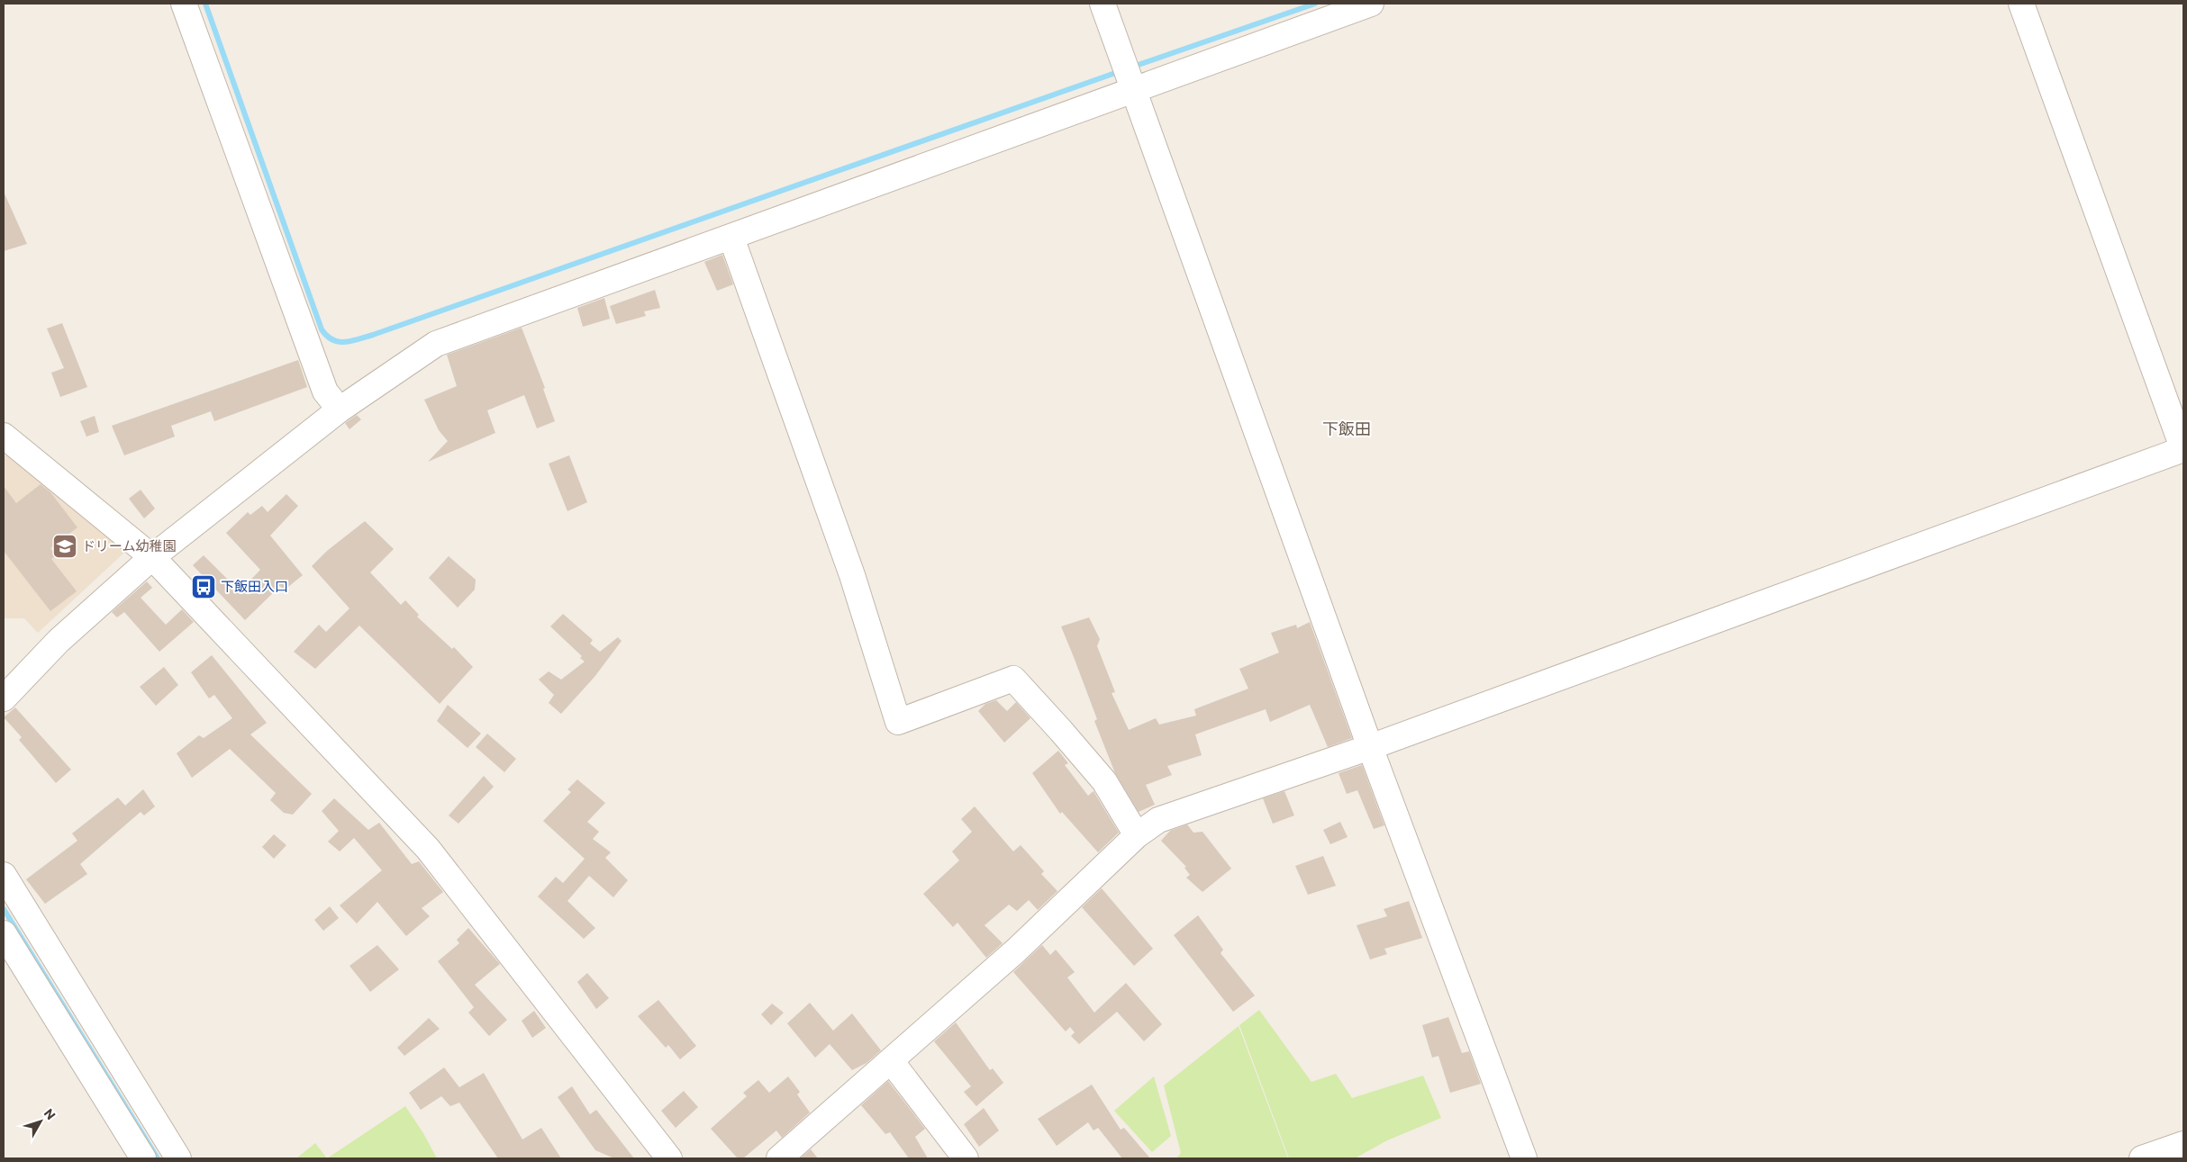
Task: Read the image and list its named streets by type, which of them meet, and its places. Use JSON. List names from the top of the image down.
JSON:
{
  "districts": ["下飯田"],
  "places": {
    "school or university": ["ドリーム幼稚園"],
    "bus stop": ["下飯田入口"]
  },
  "north": "top right"
}
